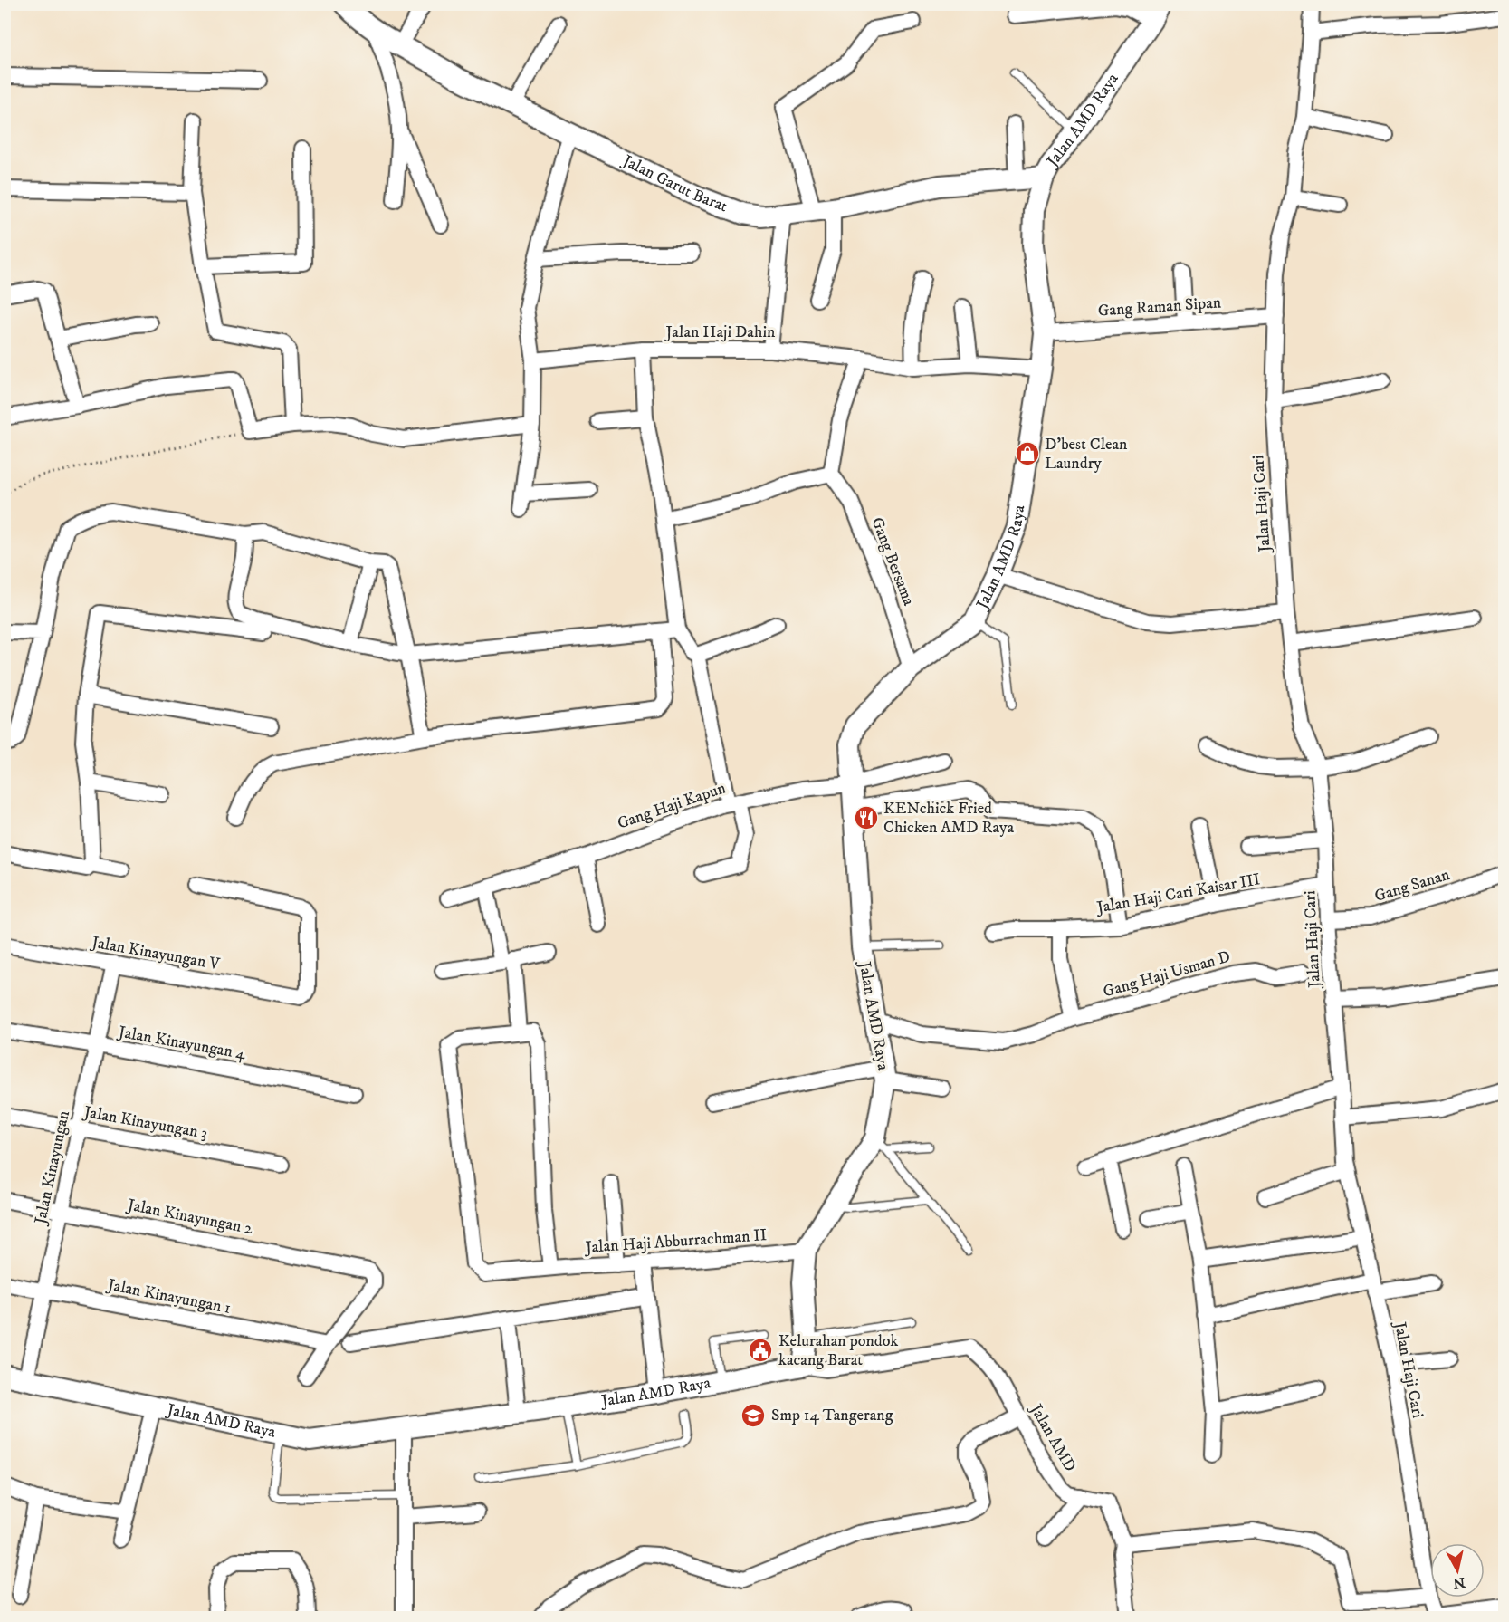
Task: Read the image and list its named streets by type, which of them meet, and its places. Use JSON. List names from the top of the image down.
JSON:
{
  "streets": {
    "street": [
      "Jalan AMD Raya",
      "Jalan Garut Barat",
      "Gang Raman Sipan",
      "Jalan Haji Dahin",
      "Jalan Haji Cari",
      "Gang Bersama",
      "Gang Haji Kapun",
      "Gang Sanan",
      "Jalan Haji Cari Kaisar III",
      "Jalan Kinayungan V",
      "Gang Haji Usman D",
      "Jalan Kinayungan 4",
      "Jalan Kinayungan 3",
      "Jalan Kinayungan",
      "Jalan Kinayungan 2",
      "Jalan Haji Abburrachman II",
      "Jalan Kinayungan 1",
      "Jalan AMD"
    ]
  },
  "crossings": [
    ["Jalan AMD Raya", "Jalan Garut Barat"],
    ["Jalan AMD Raya", "Gang Raman Sipan"],
    ["Jalan AMD Raya", "Jalan Haji Dahin"],
    ["Jalan AMD Raya", "Gang Bersama"],
    ["Jalan AMD Raya", "Gang Haji Kapun"],
    ["Jalan AMD Raya", "Gang Haji Usman D"],
    ["Jalan AMD Raya", "Jalan Kinayungan"],
    ["Jalan AMD Raya", "Jalan Haji Abburrachman II"],
    ["Jalan AMD Raya", "Jalan AMD"],
    ["Gang Raman Sipan", "Jalan Haji Cari"],
    ["Jalan Haji Cari", "Gang Sanan"],
    ["Jalan Haji Cari", "Jalan Haji Cari Kaisar III"],
    ["Jalan Kinayungan V", "Jalan Kinayungan"],
    ["Jalan Kinayungan 4", "Jalan Kinayungan"],
    ["Jalan Kinayungan 3", "Jalan Kinayungan"],
    ["Jalan Kinayungan", "Jalan Kinayungan 2"],
    ["Jalan Kinayungan", "Jalan Kinayungan 1"],
    ["Jalan Kinayungan 2", "Jalan Kinayungan 1"]
  ],
  "places": {
    "shop": ["D'best Clean Laundry"],
    "restaurant": ["KENchick Fried Chicken AMD Raya"],
    "public building": ["Kelurahan pondok kacang Barat"],
    "school or university": ["Smp 14 Tangerang"]
  },
  "north": "bottom"
}
